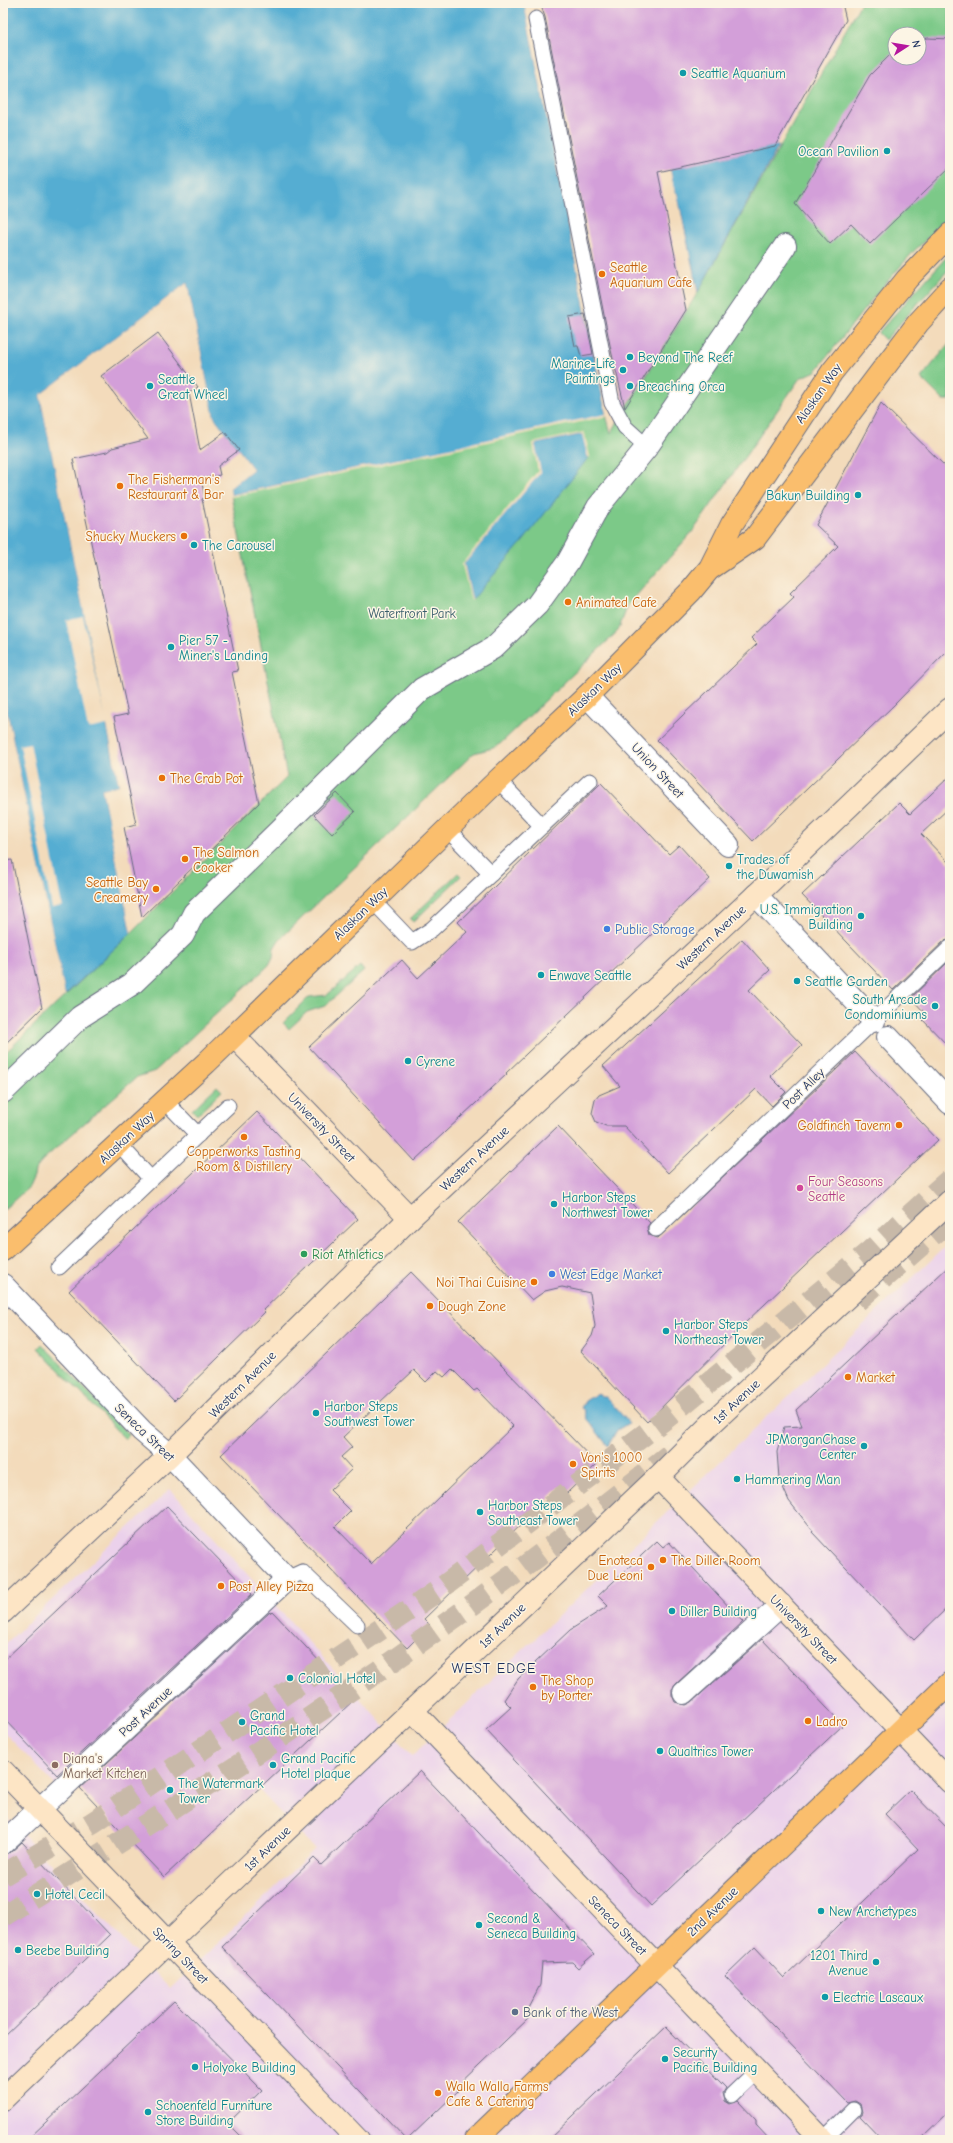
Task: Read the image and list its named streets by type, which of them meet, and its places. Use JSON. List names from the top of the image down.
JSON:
{
  "streets": {
    "main road": [
      "Alaskan Way",
      "Western Avenue",
      "University Street",
      "1st Avenue",
      "Seneca Street",
      "2nd Avenue",
      "Spring Street"
    ],
    "street": ["Union Street", "Post Avenue"],
    "lane": ["Post Alley"]
  },
  "crossings": [
    ["Alaskan Way", "Union Street"],
    ["Alaskan Way", "University Street"],
    ["Western Avenue", "University Street"],
    ["Western Avenue", "Seneca Street"],
    ["University Street", "1st Avenue"],
    ["University Street", "2nd Avenue"],
    ["1st Avenue", "Seneca Street"],
    ["1st Avenue", "Spring Street"],
    ["Seneca Street", "Post Avenue"],
    ["Seneca Street", "2nd Avenue"],
    ["Post Avenue", "Spring Street"]
  ],
  "districts": ["WEST EDGE"],
  "parks": ["Waterfront Park"],
  "places": [
    "Seattle Aquarium",
    "Ocean Pavilion",
    "Seattle Aquarium Cafe",
    "Beyond The Reef",
    "Marine-Life Paintings",
    "Seattle Great Wheel",
    "Breaching Orca",
    "The Fisherman's Restaurant & Bar",
    "Bakun Building",
    "Shucky Muckers",
    "The Carousel",
    "Animated Cafe",
    "Pier 57 - Miner's Landing",
    "The Crab Pot",
    "The Salmon Cooker",
    "Trades of the Duwamish",
    "Seattle Bay Creamery",
    "U.S. Immigration Building",
    "Public Storage",
    "Enwave Seattle",
    "Seattle Garden",
    "South Arcade Condominiums",
    "Cyrene",
    "Goldfinch Tavern",
    "Copperworks Tasting Room & Distillery",
    "Four Seasons Seattle",
    "Harbor Steps Northwest Tower",
    "Riot Athletics",
    "West Edge Market",
    "Noi Thai Cuisine",
    "Dough Zone",
    "Harbor Steps Northeast Tower",
    "Market",
    "Harbor Steps Southwest Tower",
    "JPMorganChase Center",
    "Von's 1000 Spirits",
    "Hammering Man",
    "Harbor Steps Southeast Tower",
    "The Diller Room",
    "Enoteca Due Leoni",
    "Post Alley Pizza",
    "Diller Building",
    "Colonial Hotel",
    "The Shop by Porter",
    "Ladro",
    "Grand Pacific Hotel",
    "Qualtrics Tower",
    "Diana's Market Kitchen",
    "Grand Pacific Hotel plaque",
    "The Watermark Tower",
    "Hotel Cecil",
    "New Archetypes",
    "Second & Seneca Building",
    "Beebe Building",
    "1201 Third Avenue",
    "Electric Lascaux",
    "Bank of the West",
    "Security Pacific Building",
    "Holyoke Building",
    "Walla Walla Farms Cafe & Catering",
    "Schoenfeld Furniture Store Building"
  ],
  "north": "right"
}
